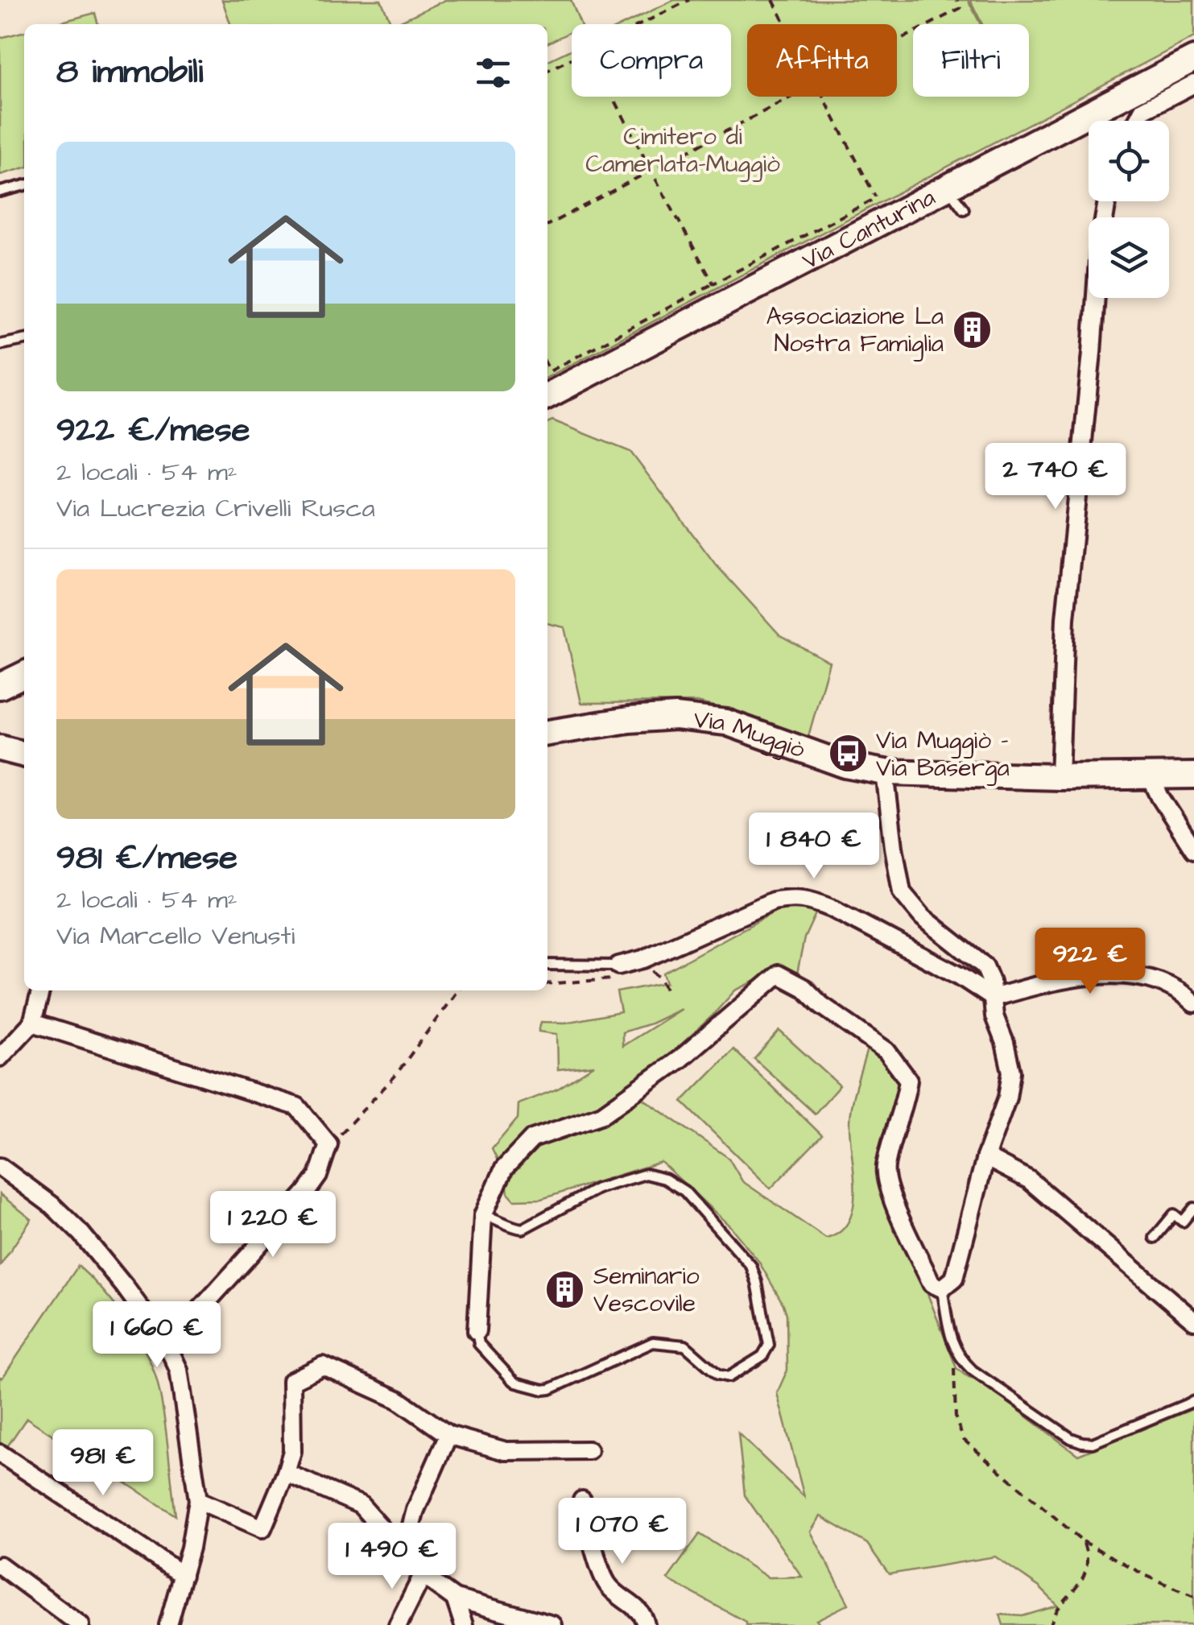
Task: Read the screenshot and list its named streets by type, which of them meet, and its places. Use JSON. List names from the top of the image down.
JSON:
{
  "streets": {
    "main road": ["Via Canturina", "Via Muggiò"]
  },
  "parks": ["Cimitero di Camerlata-Muggiò"],
  "places": {
    "building": ["Associazione La Nostra Famiglia", "Seminario Vescovile"],
    "bus stop": ["Via Muggiò - Via Baserga"]
  },
  "page": {
    "chip": ["Compra", "Affitta", "Filtri"],
    "heading": "8 immobili",
    "list": [
      {
        "name": "922 €/mese",
        "note": "2 locali · 54 m² · Via Lucrezia Crivelli Rusca"
      },
      {
        "name": "981 €/mese",
        "note": "2 locali · 54 m² · Via Marcello Venusti"
      }
    ],
    "price": [
      "2 740 €",
      "1 840 €",
      "922 €",
      "1 220 €",
      "1 660 €",
      "981 €",
      "1 070 €",
      "1 490 €"
    ]
  }
}
